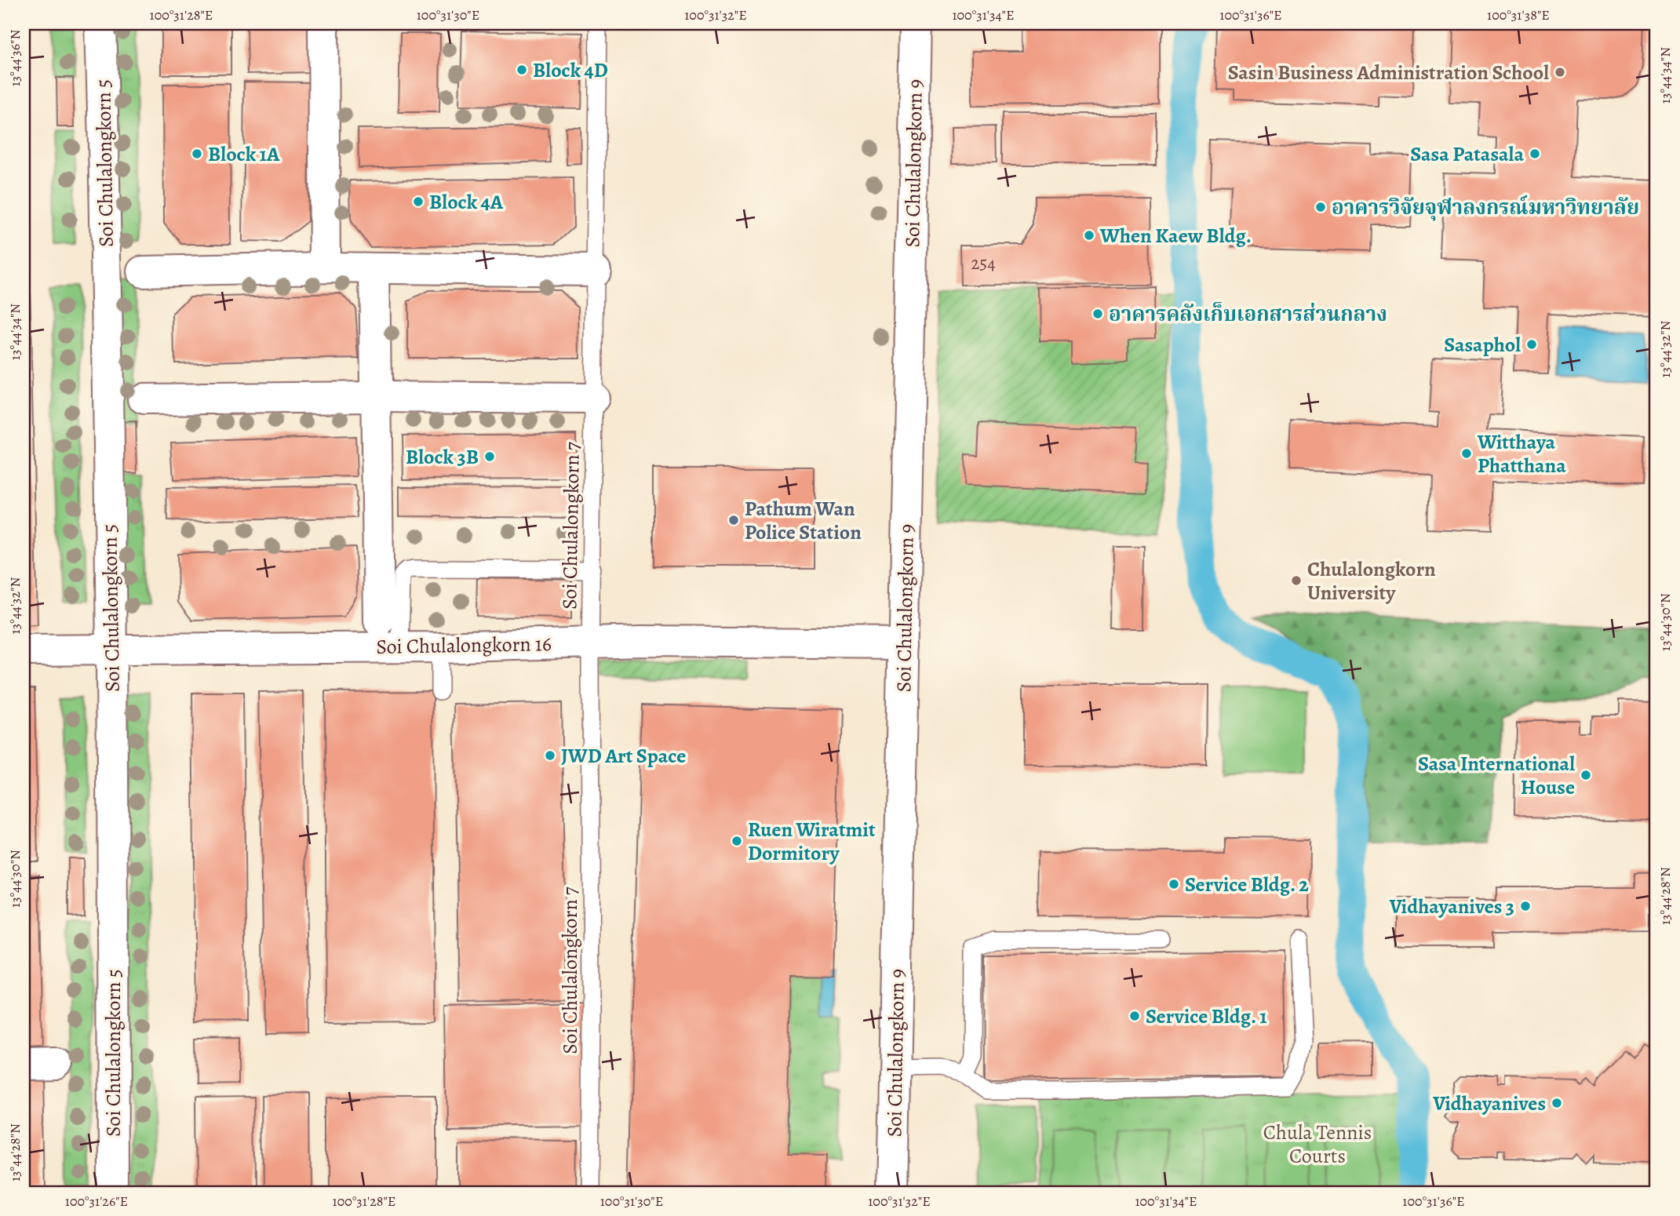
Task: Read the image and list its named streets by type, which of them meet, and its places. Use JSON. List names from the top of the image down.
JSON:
{
  "streets": {
    "street": ["Soi Chulalongkorn 5", "Soi Chulalongkorn 9", "Soi Chulalongkorn 16"],
    "lane": ["Soi Chulalongkorn 7"]
  },
  "crossings": [
    ["Soi Chulalongkorn 5", "Soi Chulalongkorn 16"],
    ["Soi Chulalongkorn 9", "Soi Chulalongkorn 16"],
    ["Soi Chulalongkorn 7", "Soi Chulalongkorn 16"]
  ],
  "parks": ["Chula Tennis Courts"],
  "places": [
    "Block 4D",
    "Sasin Business Administration School",
    "Block 1A",
    "Sasa Patasala",
    "Block 4A",
    "อาคารวิจัยจุฬาลงกรณ์มหาวิทยาลัย",
    "When Kaew Bldg.",
    "อาคารคลังเก็บเอกสารส่วนกลาง",
    "Sasaphol",
    "Witthaya Phatthana",
    "Block 3B",
    "Pathum Wan Police Station",
    "Chulalongkorn University",
    "JWD Art Space",
    "Sasa International House",
    "Ruen Wiratmit Dormitory",
    "Service Bldg. 2",
    "Vidhayanives 3",
    "Service Bldg. 1",
    "Vidhayanives"
  ],
  "house_numbers": ["254"],
  "coordinates": [
    "100°31'28\"E",
    "100°31'30\"E",
    "100°31'32\"E",
    "100°31'34\"E",
    "100°31'36\"E",
    "100°31'38\"E",
    "13°44'36\"N",
    "13°44'34\"N",
    "13°44'32\"N",
    "13°44'30\"N",
    "13°44'28\"N",
    "100°31'26\"E"
  ]
}
